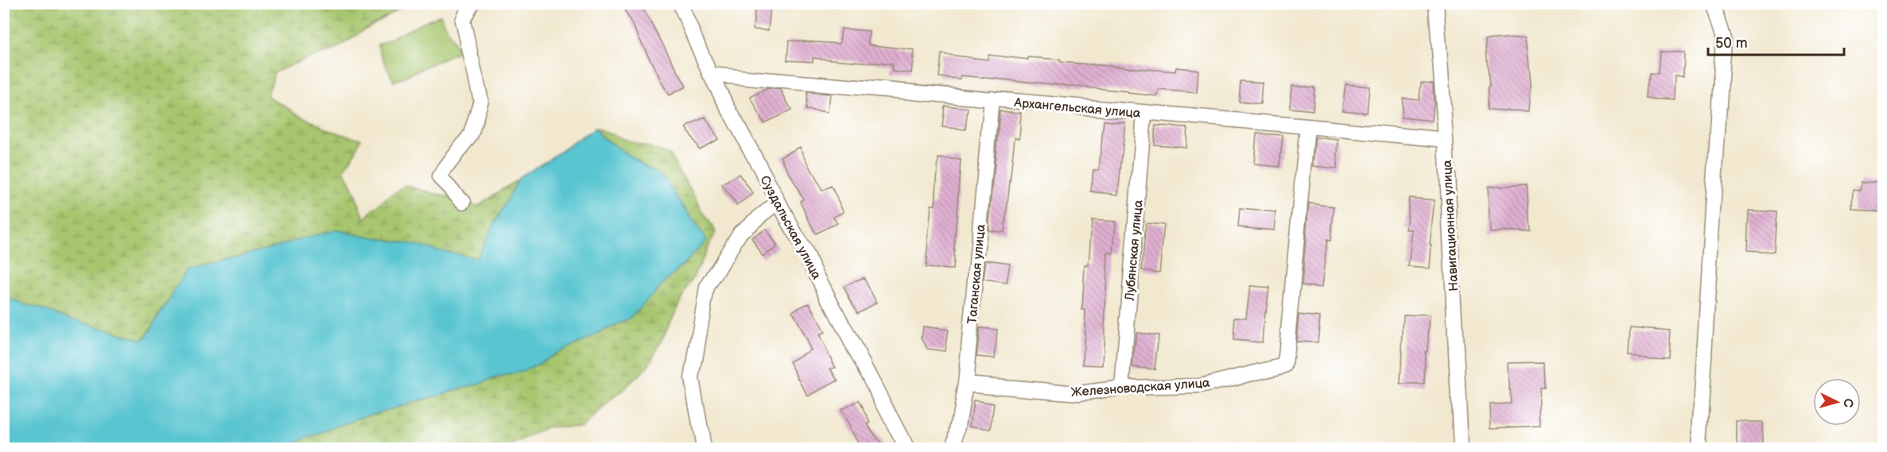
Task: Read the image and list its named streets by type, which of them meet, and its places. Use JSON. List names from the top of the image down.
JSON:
{
  "streets": {
    "street": [
      "Архангельская улица",
      "Навигационная улица",
      "Суздальская улица",
      "Лубянская улица",
      "Таганская улица",
      "Железноводская улица"
    ]
  },
  "crossings": [
    ["Архангельская улица", "Навигационная улица"],
    ["Архангельская улица", "Суздальская улица"],
    ["Архангельская улица", "Лубянская улица"],
    ["Архангельская улица", "Таганская улица"],
    ["Архангельская улица", "Железноводская улица"],
    ["Лубянская улица", "Железноводская улица"],
    ["Таганская улица", "Железноводская улица"]
  ],
  "scale_bar": "50 m",
  "north": "right"
}
